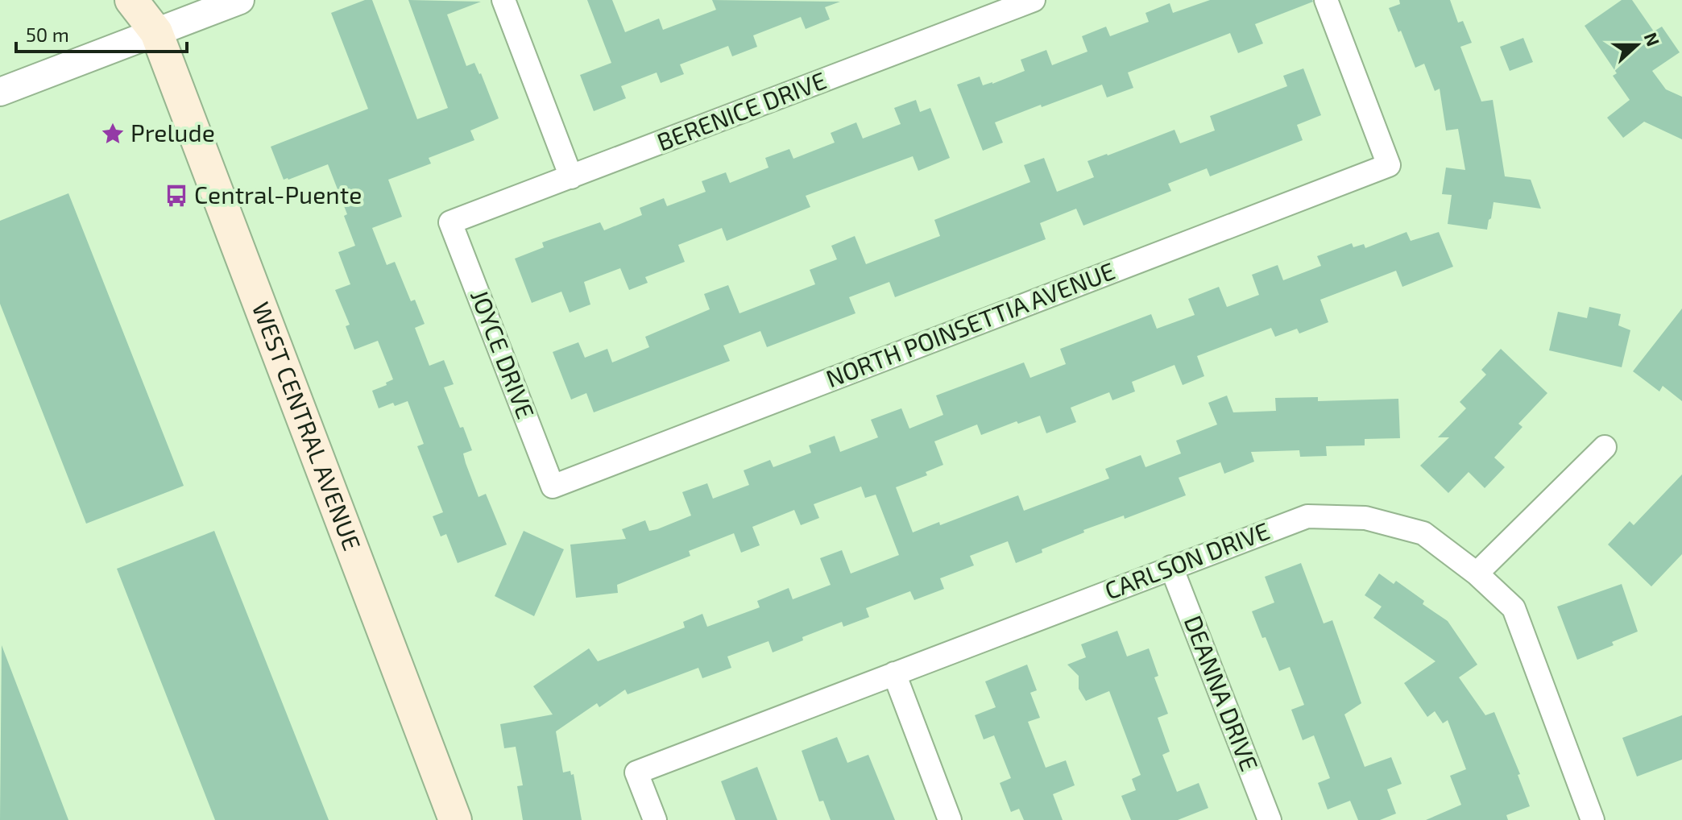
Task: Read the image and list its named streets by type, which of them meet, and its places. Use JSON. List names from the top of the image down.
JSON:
{
  "streets": {
    "main road": ["WEST CENTRAL AVENUE"],
    "street": [
      "BERENICE DRIVE",
      "NORTH POINSETTIA AVENUE",
      "JOYCE DRIVE",
      "CARLSON DRIVE",
      "DEANNA DRIVE"
    ]
  },
  "crossings": [
    ["BERENICE DRIVE", "JOYCE DRIVE"],
    ["NORTH POINSETTIA AVENUE", "JOYCE DRIVE"],
    ["CARLSON DRIVE", "DEANNA DRIVE"]
  ],
  "places": {
    "place": ["Prelude"],
    "bus stop": ["Central-Puente"]
  },
  "scale_bar": "50 m",
  "north": "right"
}
